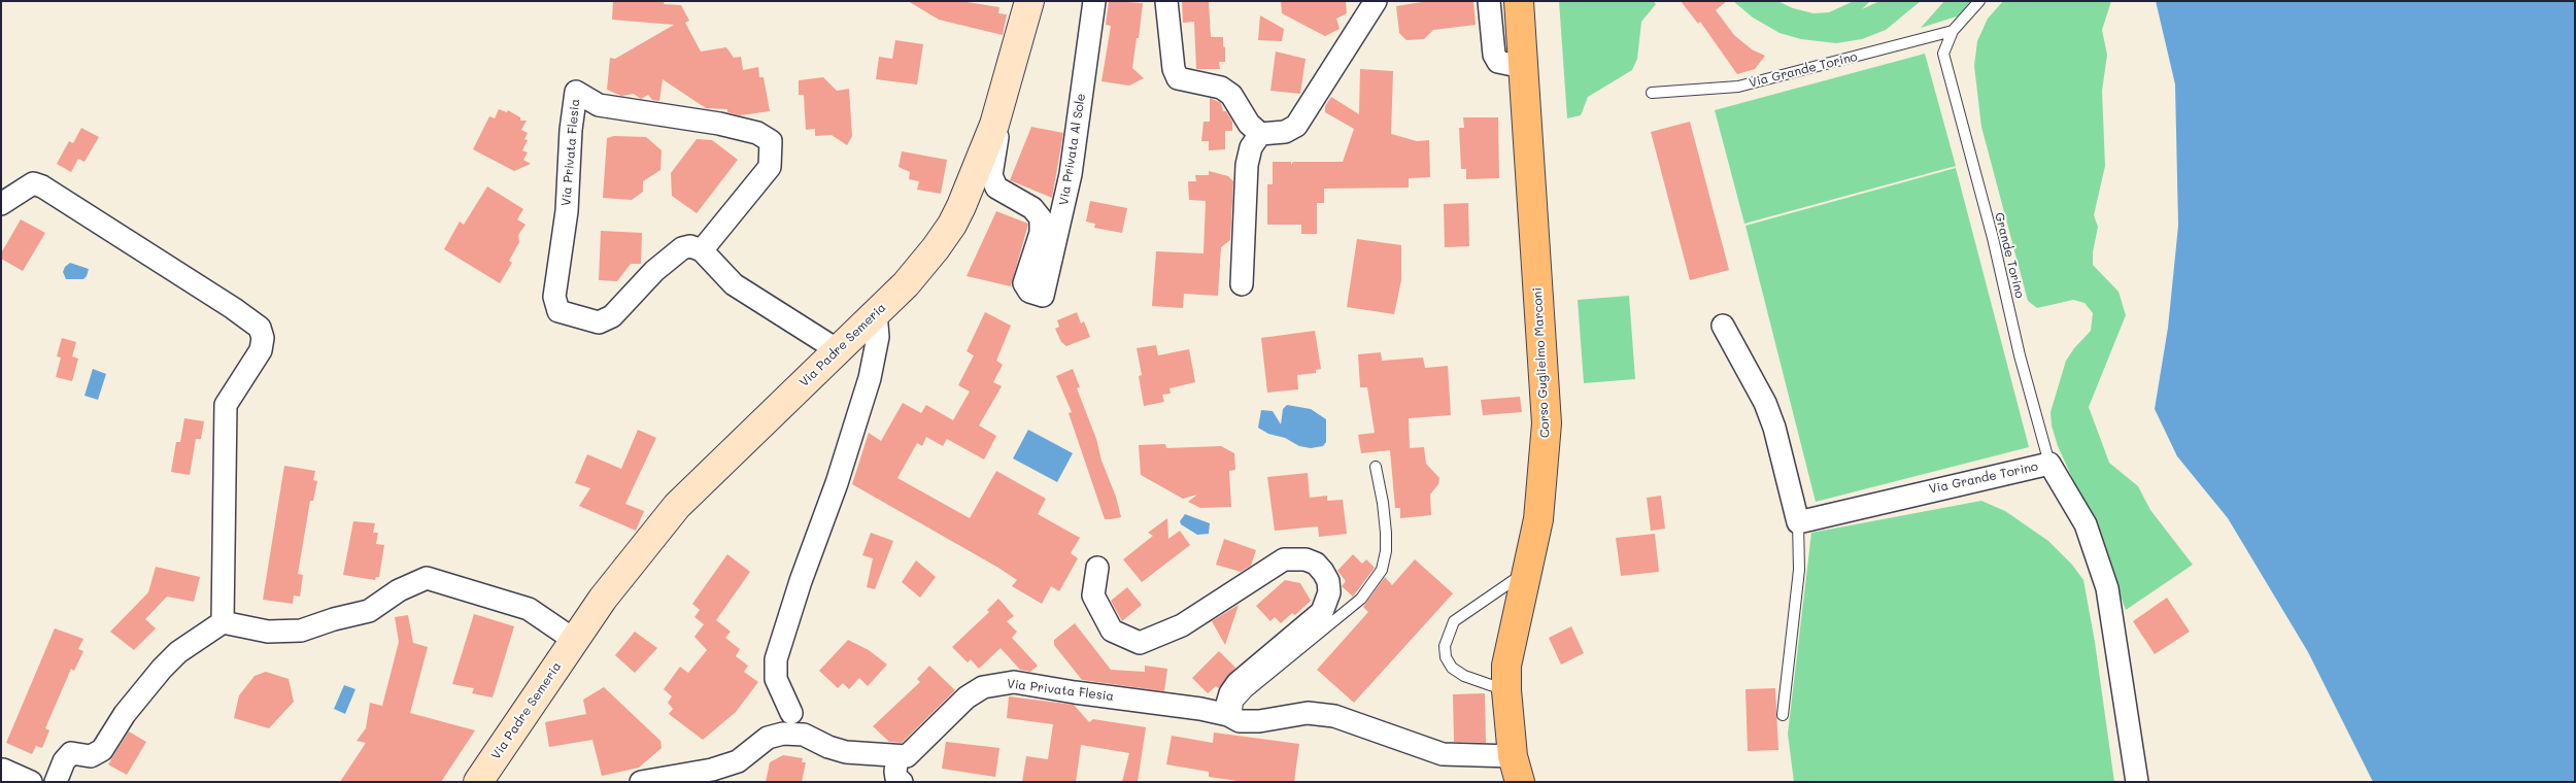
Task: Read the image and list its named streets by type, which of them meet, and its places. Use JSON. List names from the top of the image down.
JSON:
{
  "streets": {
    "main road": ["Via Padre Semeria", "Corso Guglielmo Marconi"],
    "street": ["Via Grande Torino", "Via Privata Al Sole", "Via Privata Flesia"],
    "lane": ["Grande Torino"]
  },
  "crossings": [
    ["Via Grande Torino", "Grande Torino"],
    ["Via Privata Al Sole", "Via Padre Semeria"],
    ["Via Privata Flesia", "Corso Guglielmo Marconi"]
  ]
}
